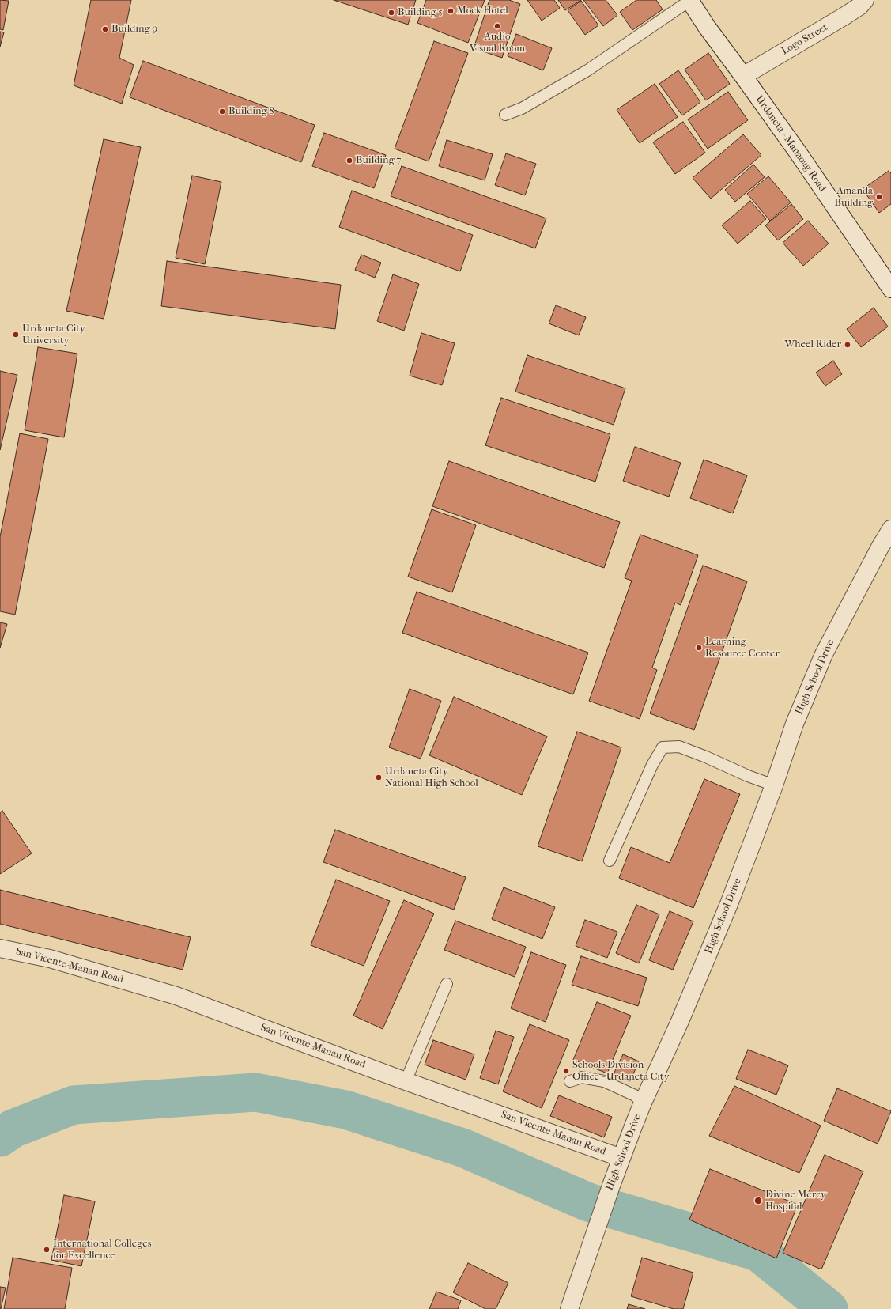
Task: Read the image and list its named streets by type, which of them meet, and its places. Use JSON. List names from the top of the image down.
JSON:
{
  "streets": {
    "street": [
      "Logo Street",
      "Urdaneta - Manaoag Road",
      "High School Drive",
      "San Vicente-Manan Road"
    ]
  },
  "crossings": [
    ["Logo Street", "Urdaneta - Manaoag Road"],
    ["High School Drive", "San Vicente-Manan Road"]
  ],
  "places": [
    "Mock Hotel",
    "Building 5",
    "Audio Visual Room",
    "Building 9",
    "Building 8",
    "Building 7",
    "Amanda Building",
    "Urdaneta City University",
    "Wheel Rider",
    "Learning Resource Center",
    "Urdaneta City National High School",
    "Schools Division Office - Urdaneta City",
    "Divine Mercy Hospital",
    "International Colleges for Excellence"
  ]
}
